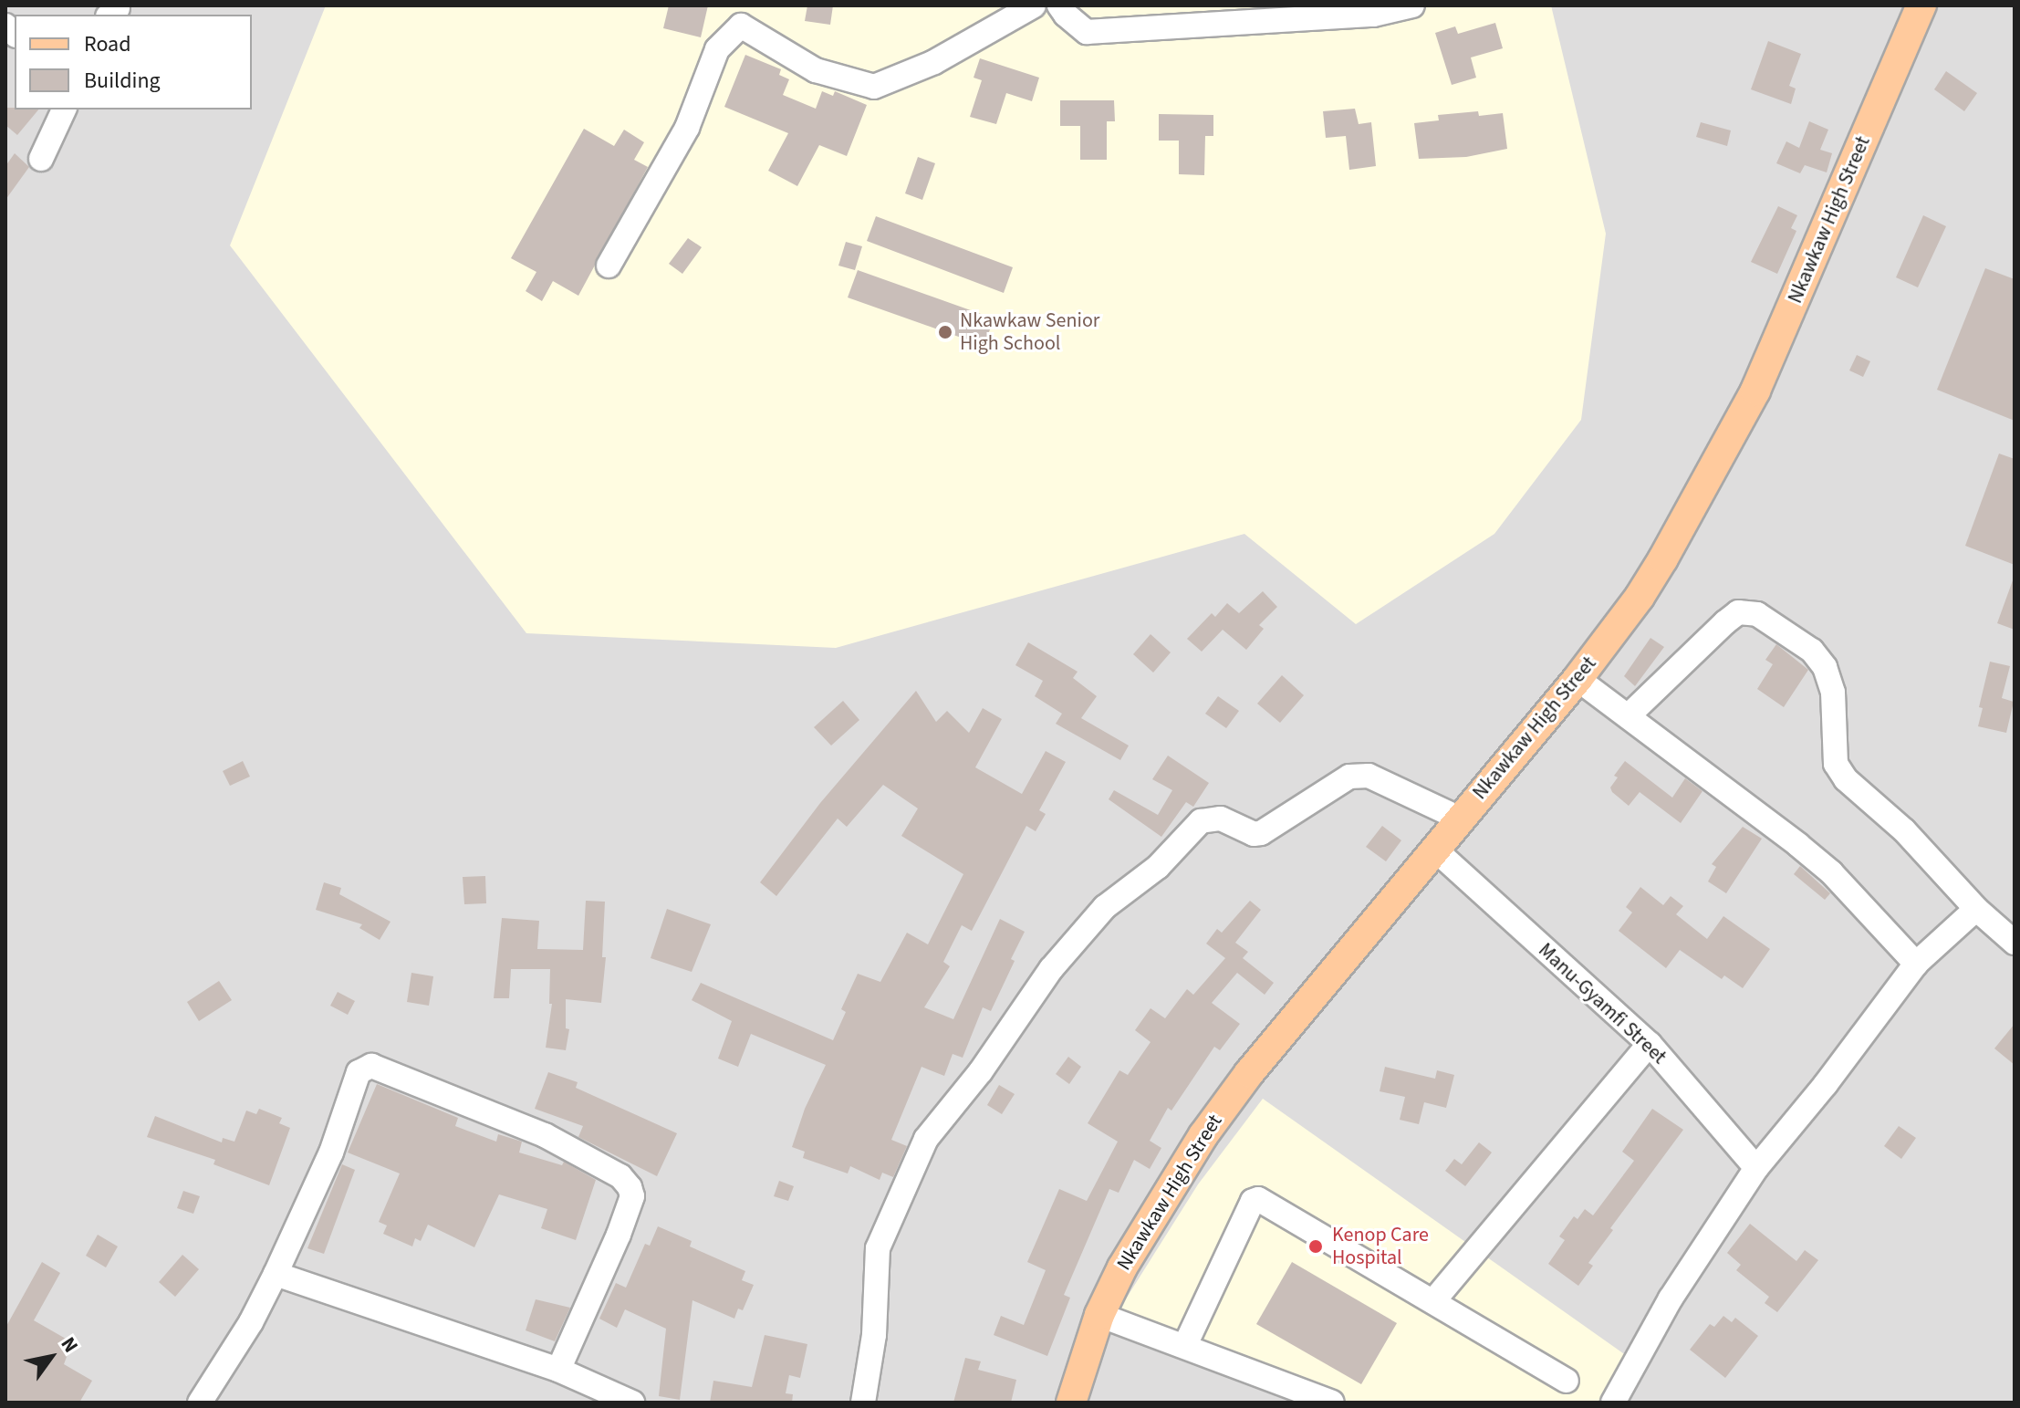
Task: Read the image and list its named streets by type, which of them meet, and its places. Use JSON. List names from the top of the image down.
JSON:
{
  "streets": {
    "main road": ["Nkawkaw High Street"],
    "street": ["Manu-Gyamfi Street"]
  },
  "crossings": [
    ["Nkawkaw High Street", "Manu-Gyamfi Street"]
  ],
  "places": ["Nkawkaw Senior High School", "Kenop Care Hospital"],
  "legend": ["Road", "Building"],
  "north": "top right"
}
